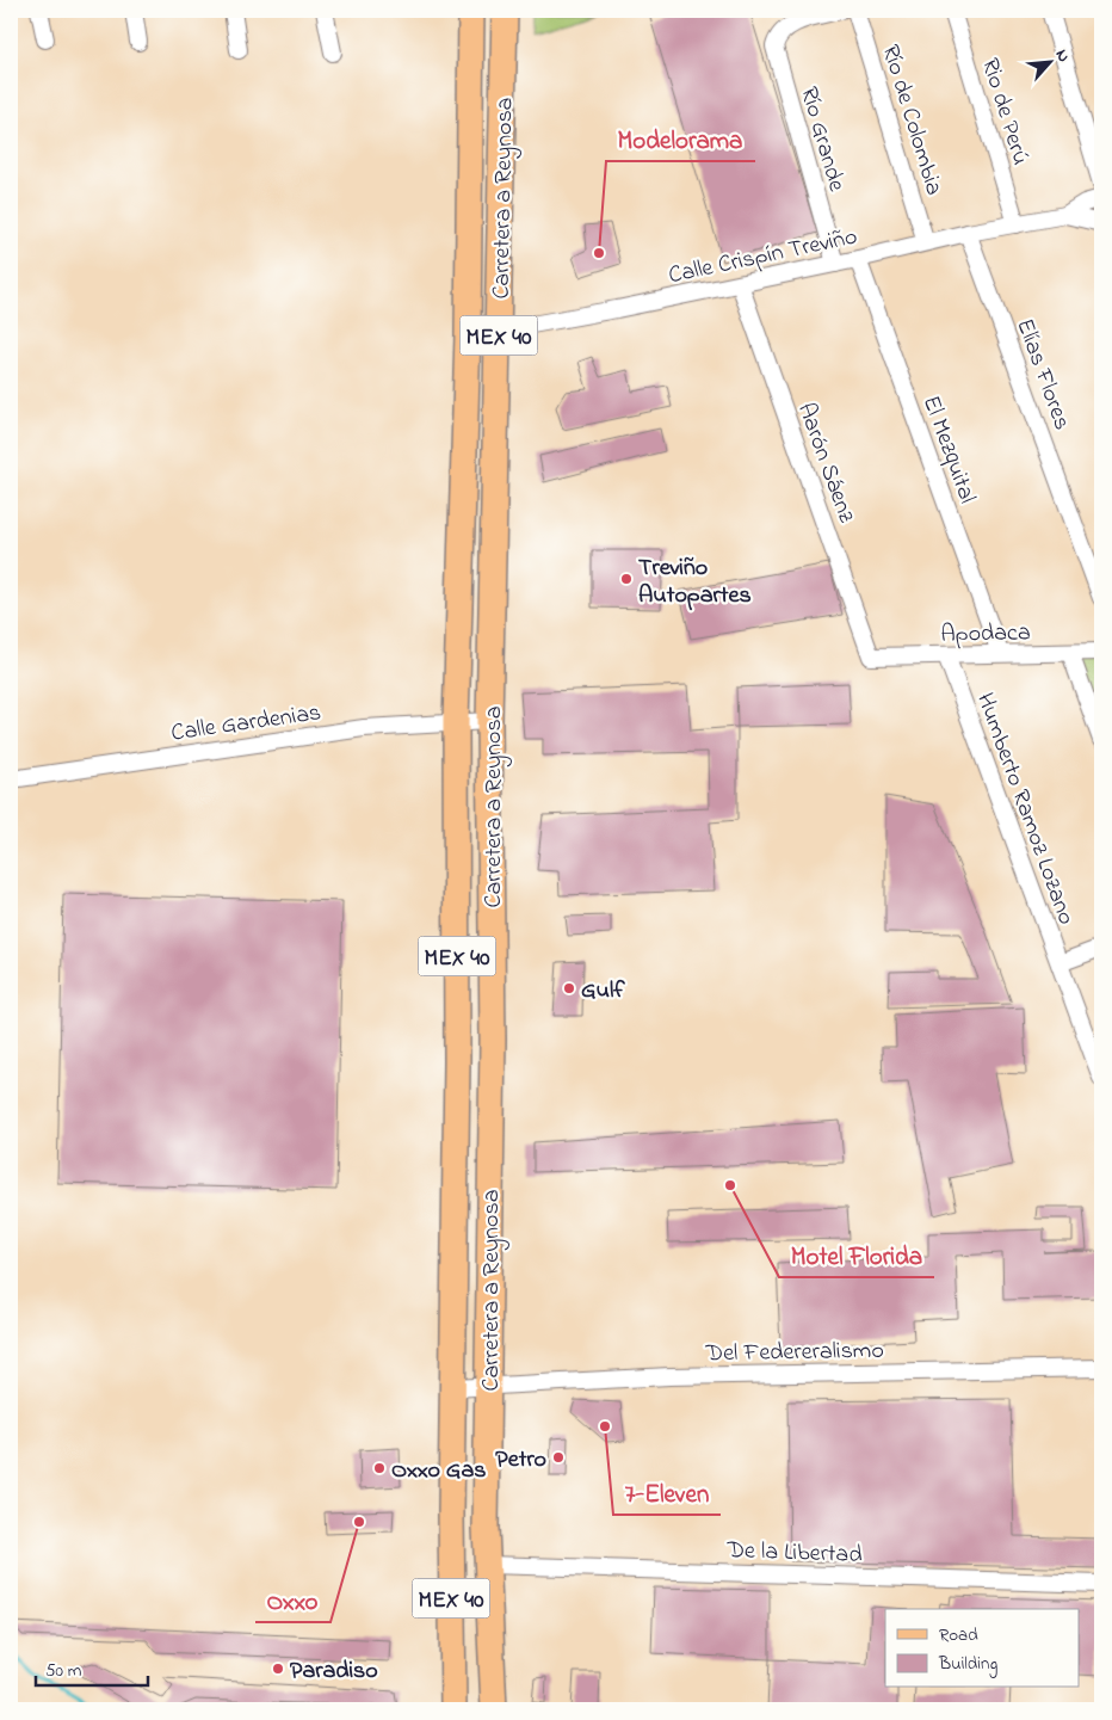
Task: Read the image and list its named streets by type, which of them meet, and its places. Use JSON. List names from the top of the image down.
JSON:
{
  "streets": {
    "main road": ["Carretera a Reynosa", "MEX 40"],
    "street": [
      "Rio de Perú",
      "Río de Colombia",
      "Río Grande",
      "Calle Crispín Treviño",
      "Elías Flores",
      "El Mezquital",
      "Aarón Sáenz",
      "Apodaca",
      "Calle Gardenias",
      "Humberto Ramoz Lozano",
      "Del Federeralismo",
      "De la Libertad"
    ]
  },
  "crossings": [
    ["Rio de Perú", "Calle Crispín Treviño"],
    ["Río de Colombia", "Calle Crispín Treviño"],
    ["Río Grande", "Calle Crispín Treviño"],
    ["Carretera a Reynosa", "Calle Crispín Treviño"],
    ["Carretera a Reynosa", "Calle Gardenias"],
    ["Carretera a Reynosa", "Del Federeralismo"],
    ["Carretera a Reynosa", "De la Libertad"],
    ["Calle Crispín Treviño", "Elías Flores"],
    ["Calle Crispín Treviño", "El Mezquital"],
    ["Calle Crispín Treviño", "Aarón Sáenz"],
    ["El Mezquital", "Apodaca"],
    ["Aarón Sáenz", "Apodaca"],
    ["Apodaca", "Humberto Ramoz Lozano"]
  ],
  "places": [
    "Modelorama",
    "Treviño Autopartes",
    "Gulf",
    "Motel Florida",
    "7-Eleven",
    "Petro",
    "Oxxo Gas",
    "Oxxo",
    "Paradiso"
  ],
  "legend": ["Road", "Building"],
  "scale_bar": "50 m",
  "north": "top right"
}
